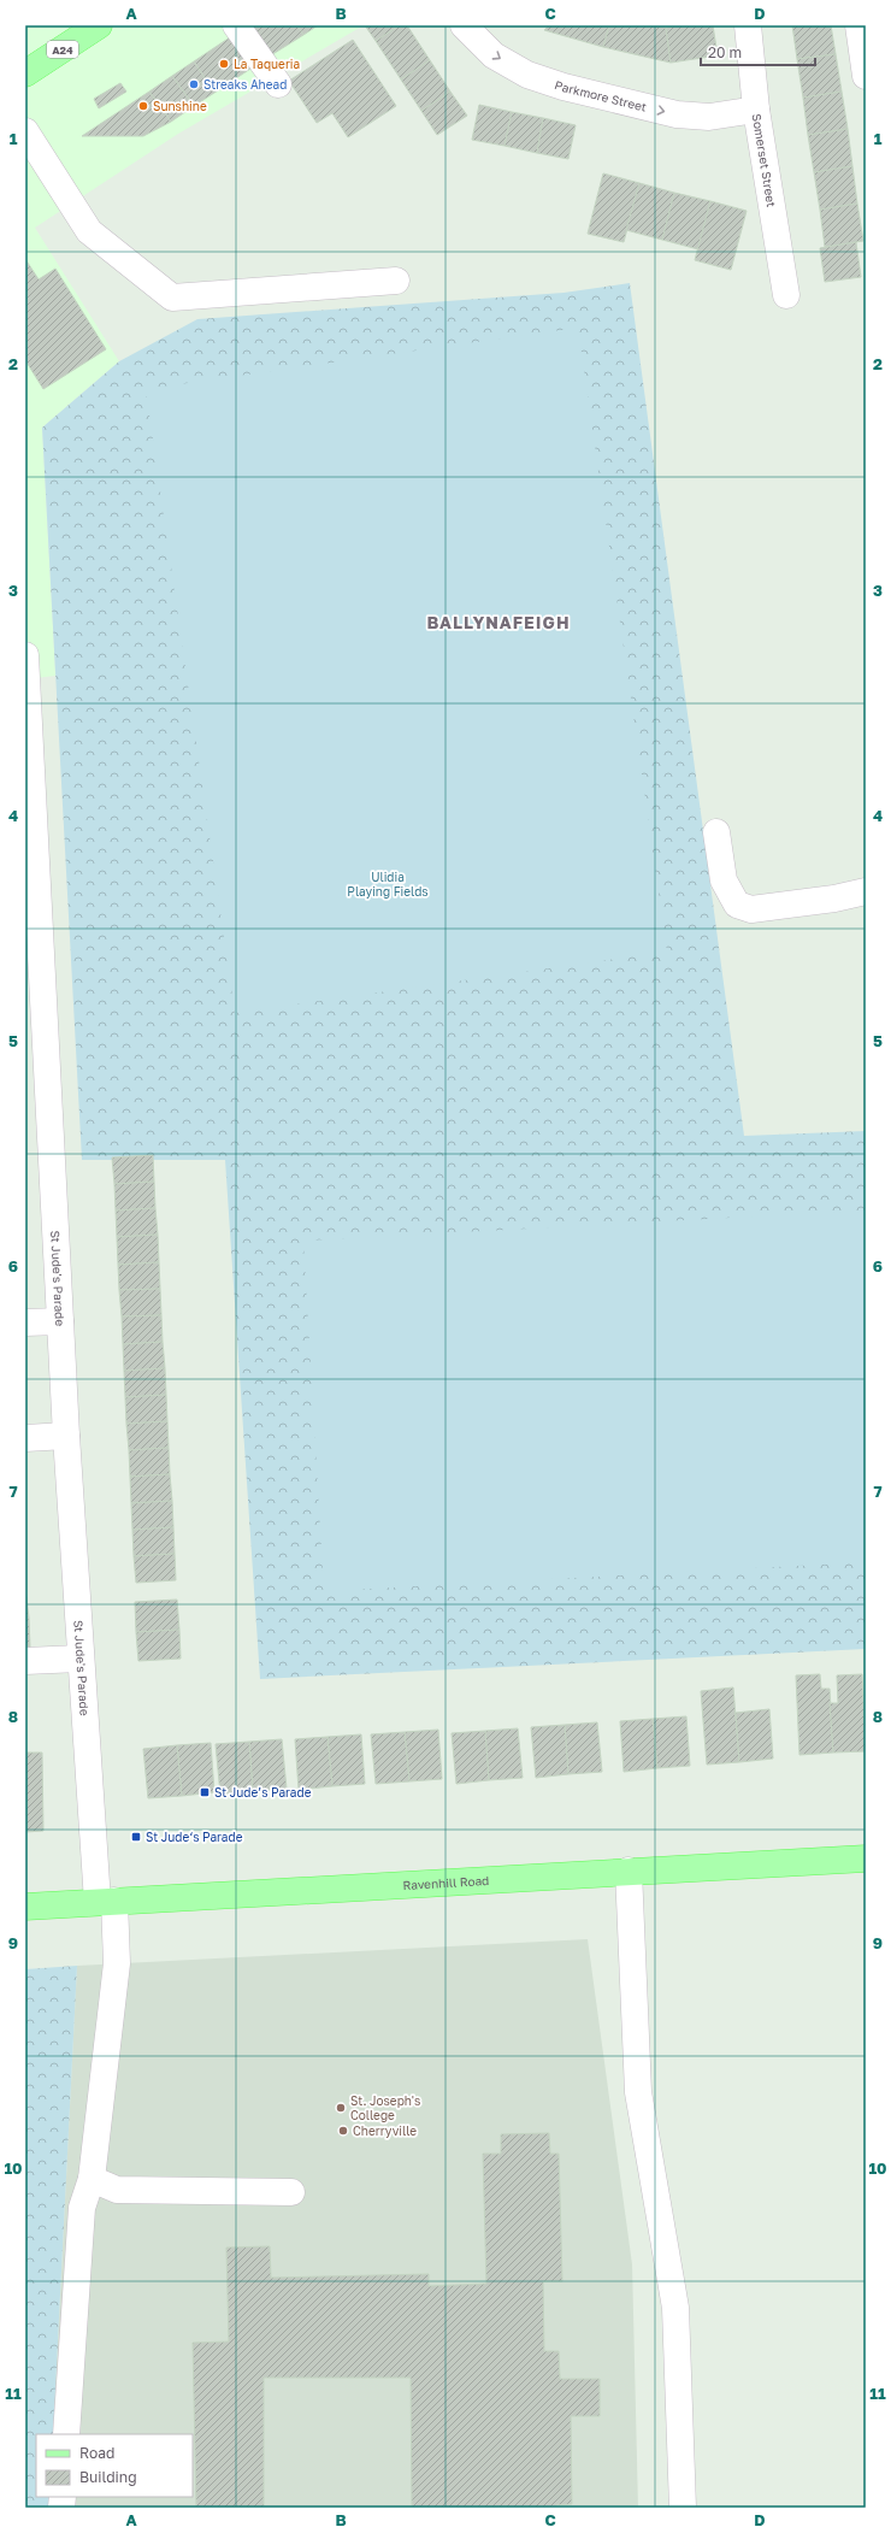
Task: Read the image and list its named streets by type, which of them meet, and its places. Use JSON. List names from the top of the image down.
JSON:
{
  "streets": {
    "main road": ["A24", "Ravenhill Road"],
    "street": ["Parkmore Street", "Somerset Street", "St Jude's Parade"]
  },
  "crossings": [
    ["Parkmore Street", "Somerset Street"],
    ["St Jude's Parade", "Ravenhill Road"]
  ],
  "one_way": ["Parkmore Street"],
  "districts": ["BALLYNAFEIGH"],
  "parks": ["Ulidia Playing Fields"],
  "places": {
    "other": [
      "La Taqueria",
      "Streaks Ahead",
      "Sunshine",
      "St. Joseph's College",
      "Cherryville"
    ],
    "transit": ["St Jude’s Parade", "St Jude‘s Parade"]
  },
  "legend": ["Road", "Building"],
  "scale_bar": "20 m",
  "grid": {
    "columns": [
      "A",
      "B",
      "C",
      "D"
    ],
    "rows": [
      "1",
      "2",
      "3",
      "4",
      "5",
      "6",
      "7",
      "8",
      "9",
      "10",
      "11"
    ]
  }
}
